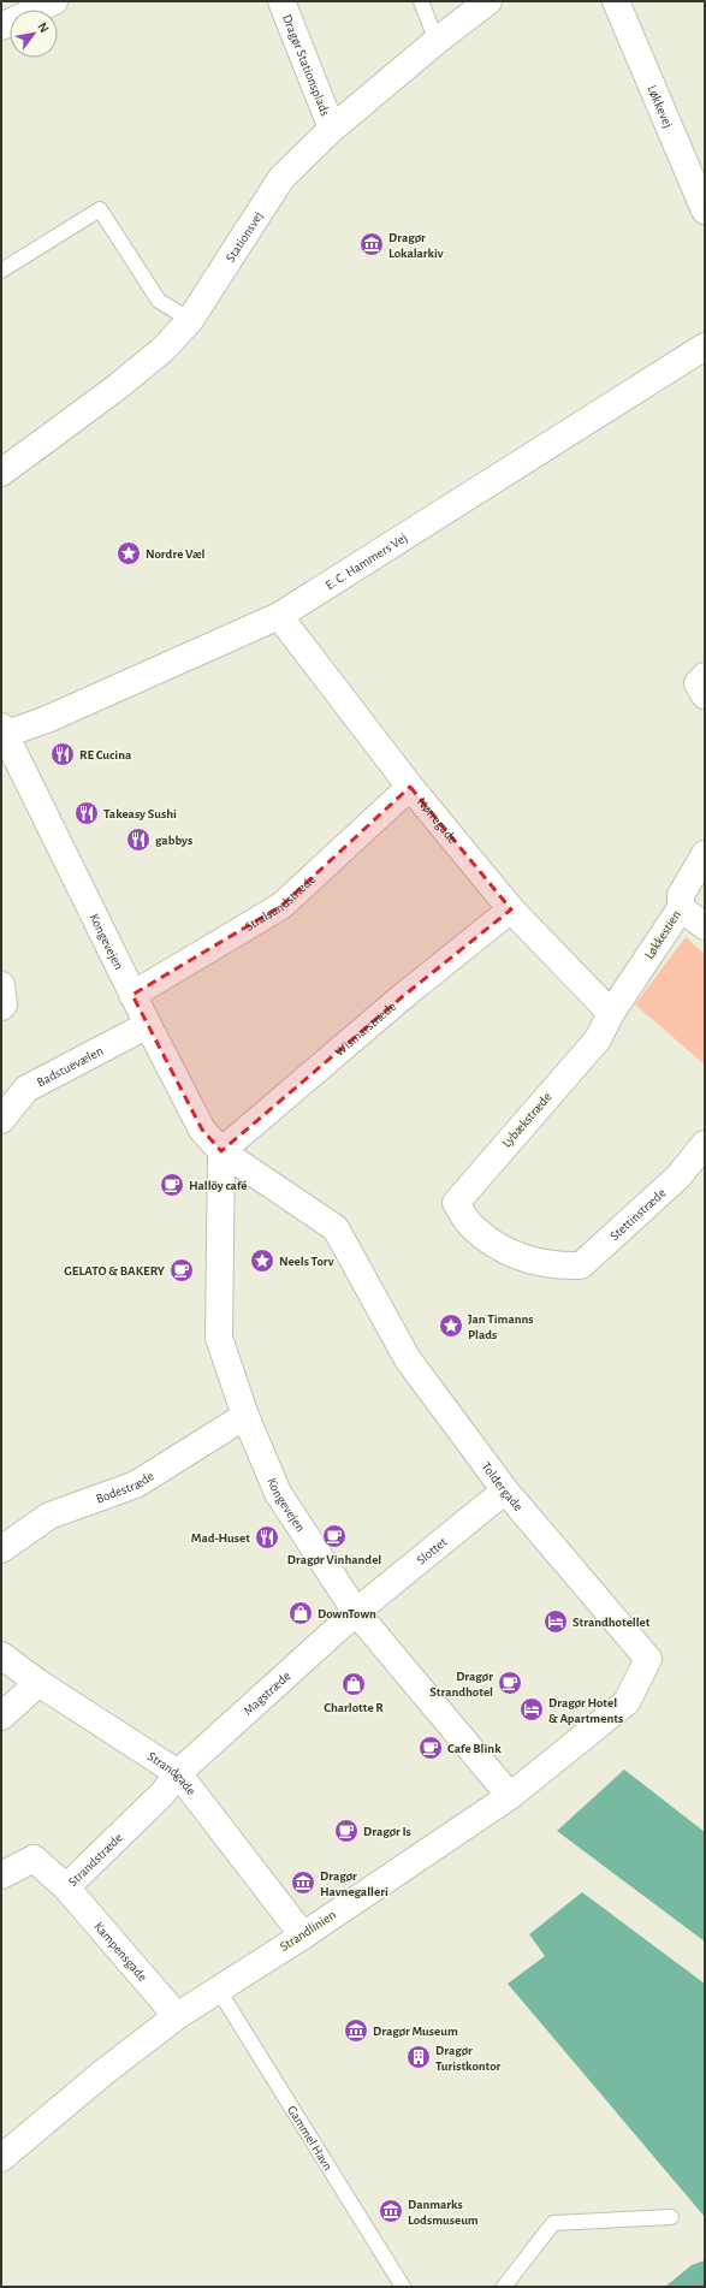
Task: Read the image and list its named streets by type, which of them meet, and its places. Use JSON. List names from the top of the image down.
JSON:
{
  "streets": {
    "street": [
      "Dragør Stationsplads",
      "Løkkevej",
      "Stationsvej",
      "E. C. Hammers Vej",
      "Nørregade",
      "Stralsundstræde",
      "Løkkestien",
      "Kongevejen",
      "Wismarstræde",
      "Badstuevælen",
      "Lybækstræde",
      "Stettinstræde",
      "Toldergade",
      "Bodestræde",
      "Slottet",
      "Magstræde",
      "Strandgade",
      "Strandstræde",
      "Strandlinien",
      "Kampensgade"
    ],
    "lane": ["Gammel Havn"]
  },
  "crossings": [
    ["Dragør Stationsplads", "Stationsvej"],
    ["E. C. Hammers Vej", "Nørregade"],
    ["E. C. Hammers Vej", "Kongevejen"],
    ["Nørregade", "Stralsundstræde"],
    ["Nørregade", "Løkkestien"],
    ["Nørregade", "Wismarstræde"],
    ["Nørregade", "Lybækstræde"],
    ["Stralsundstræde", "Kongevejen"],
    ["Løkkestien", "Lybækstræde"],
    ["Kongevejen", "Wismarstræde"],
    ["Kongevejen", "Badstuevælen"],
    ["Kongevejen", "Toldergade"],
    ["Kongevejen", "Bodestræde"],
    ["Kongevejen", "Slottet"],
    ["Kongevejen", "Magstræde"],
    ["Kongevejen", "Strandlinien"],
    ["Lybækstræde", "Stettinstræde"],
    ["Toldergade", "Slottet"],
    ["Toldergade", "Strandlinien"],
    ["Slottet", "Magstræde"],
    ["Magstræde", "Strandgade"],
    ["Magstræde", "Strandstræde"],
    ["Strandgade", "Strandstræde"],
    ["Strandgade", "Strandlinien"],
    ["Strandstræde", "Kampensgade"],
    ["Strandlinien", "Kampensgade"],
    ["Strandlinien", "Gammel Havn"]
  ],
  "places": {
    "museum": [
      "Dragør Lokalarkiv",
      "Dragør Havnegalleri",
      "Dragør Museum",
      "Danmarks Lodsmuseum"
    ],
    "place": ["Nordre Væl", "Neels Torv", "Jan Timanns Plads"],
    "restaurant": [
      "RE Cucina",
      "Takeasy Sushi",
      "gabbys",
      "Mad-Huset"
    ],
    "cafe": [
      "Hallöy café",
      "GELATO & BAKERY",
      "Dragør Vinhandel",
      "Dragør Strandhotel",
      "Cafe Blink",
      "Dragør Is"
    ],
    "shop": ["DownTown", "Charlotte R"],
    "hotel": ["Strandhotellet", "Dragør Hotel & Apartments"],
    "building": ["Dragør Turistkontor"]
  },
  "north": "top right"
}
